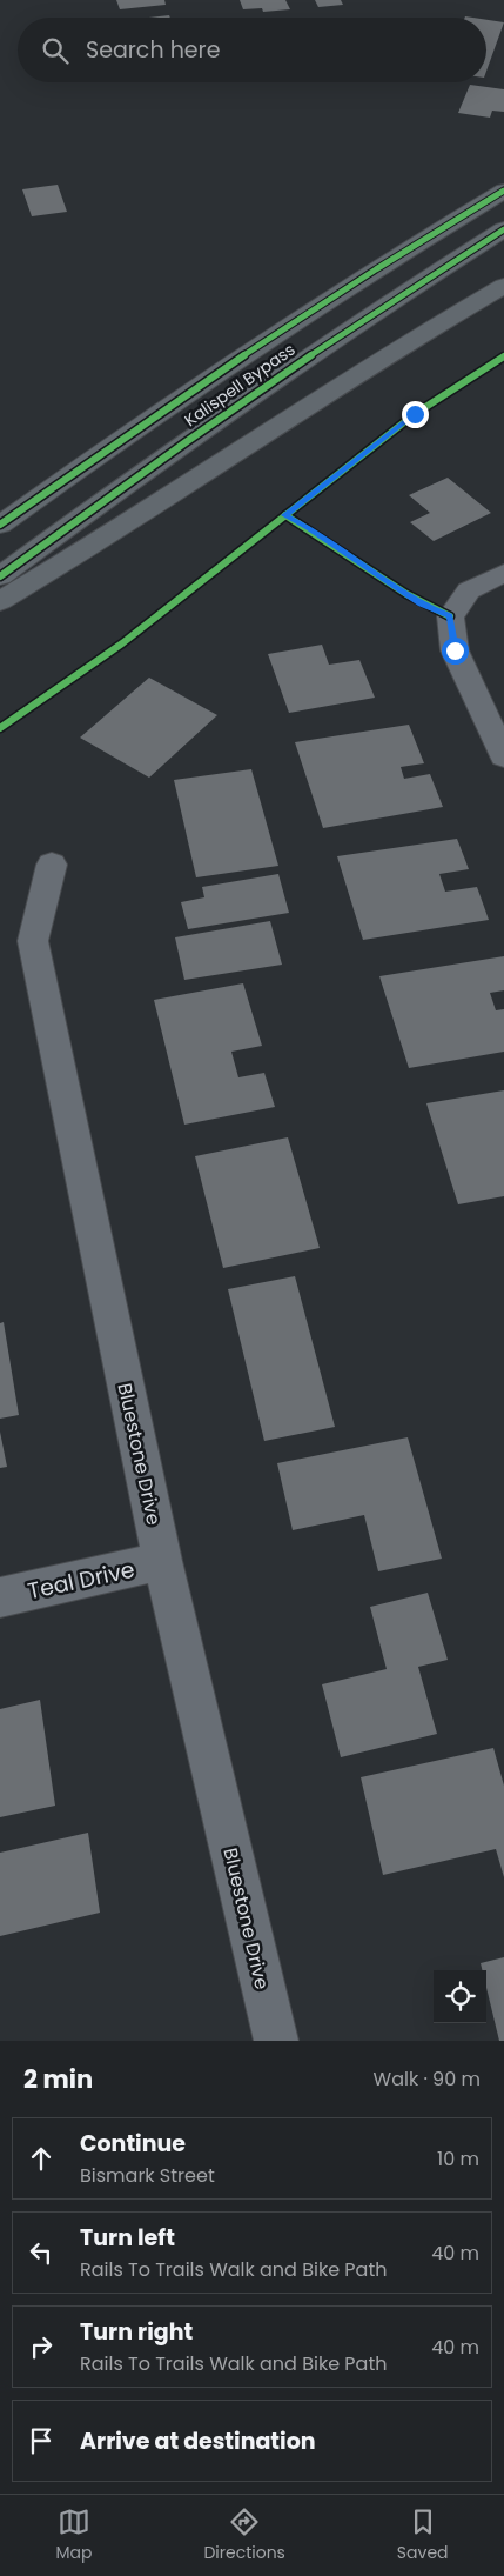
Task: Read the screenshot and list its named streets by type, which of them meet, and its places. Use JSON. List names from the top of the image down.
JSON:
{
  "streets": {
    "highway": ["Kalispell Bypass"],
    "street": ["Bluestone Drive", "Teal Drive"]
  },
  "crossings": [
    ["Bluestone Drive", "Teal Drive"]
  ],
  "page": {
    "search": "Search here",
    "heading": ["2 min", "Walk · 90 m"],
    "list": [
      ["Continue", "Bismark Street", "10 m"],
      ["Turn left", "Rails To Trails Walk and Bike Path", "40 m"],
      ["Turn right", "Rails To Trails Walk and Bike Path", "40 m"],
      "Arrive at destination"
    ],
    "nav": ["Map", "Directions", "Saved"]
  }
}
